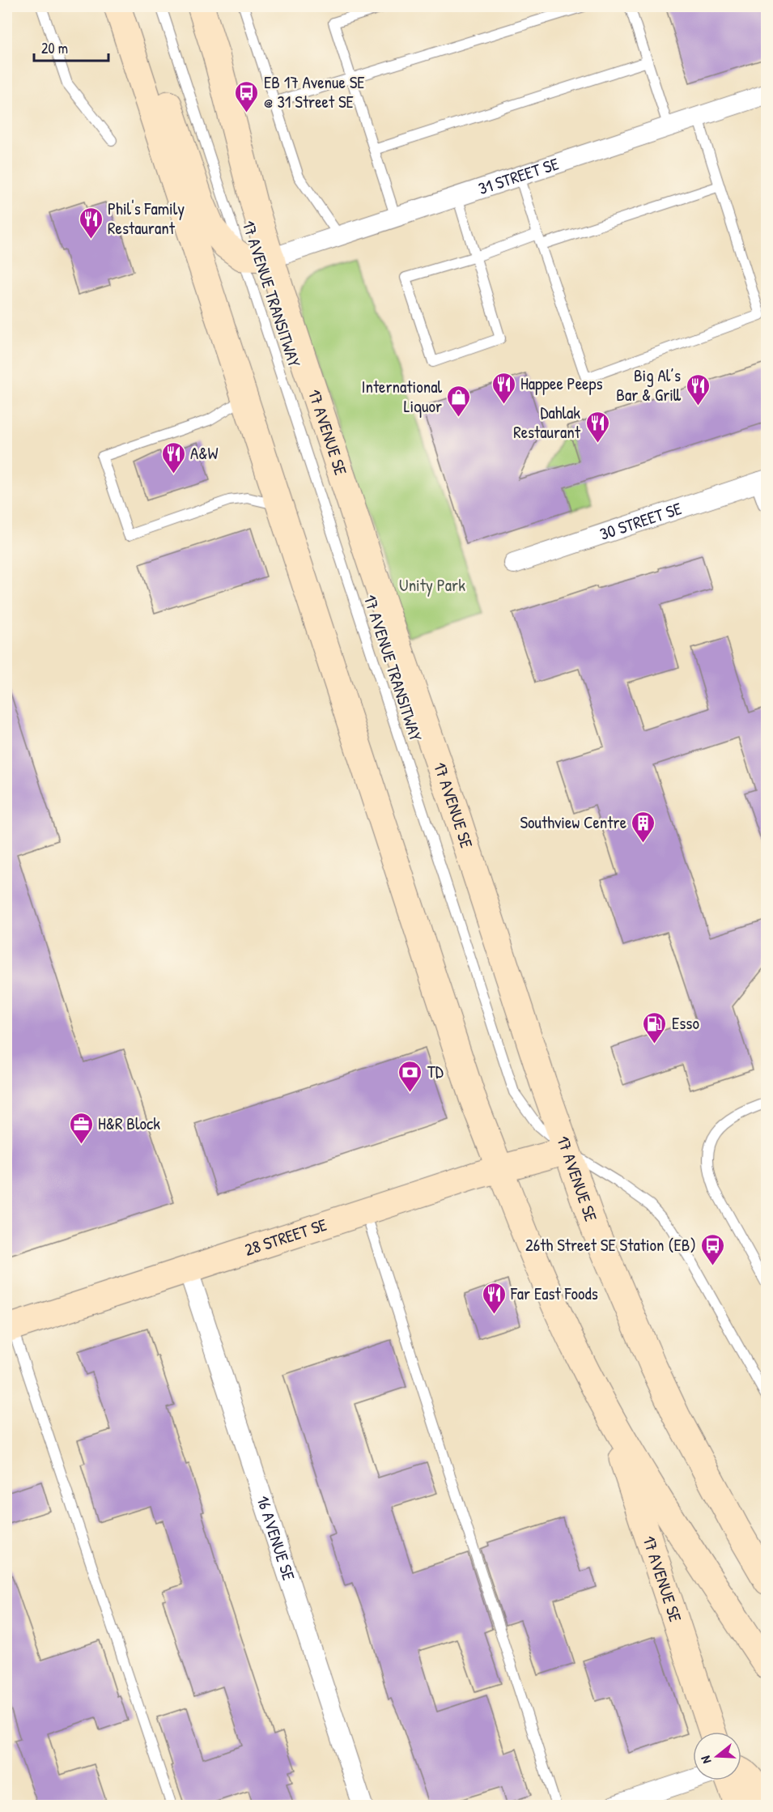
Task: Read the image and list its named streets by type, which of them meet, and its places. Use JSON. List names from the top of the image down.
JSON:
{
  "streets": {
    "main road": ["17 AVENUE SE", "28 STREET SE"],
    "street": ["31 STREET SE", "30 STREET SE", "16 AVENUE SE"],
    "lane": ["17 AVENUE TRANSITWAY"]
  },
  "crossings": [
    ["31 STREET SE", "17 AVENUE SE"],
    ["17 AVENUE TRANSITWAY", "17 AVENUE SE"],
    ["17 AVENUE TRANSITWAY", "28 STREET SE"],
    ["17 AVENUE SE", "28 STREET SE"],
    ["28 STREET SE", "16 AVENUE SE"]
  ],
  "parks": ["Unity Park"],
  "places": {
    "bus stop": ["EB 17 Avenue SE @ 31 Street SE", "26th Street SE Station (EB)"],
    "restaurant": [
      "Phil's Family Restaurant",
      "Happee Peeps",
      "Big Al’s Bar & Grill",
      "Dahlak Restaurant",
      "A&W",
      "Far East Foods"
    ],
    "shop": ["International Liquor"],
    "building": ["Southview Centre"],
    "fuel station": ["Esso"],
    "bank": ["TD"],
    "office": ["H&R Block"]
  },
  "scale_bar": "20 m",
  "north": "left"
}
